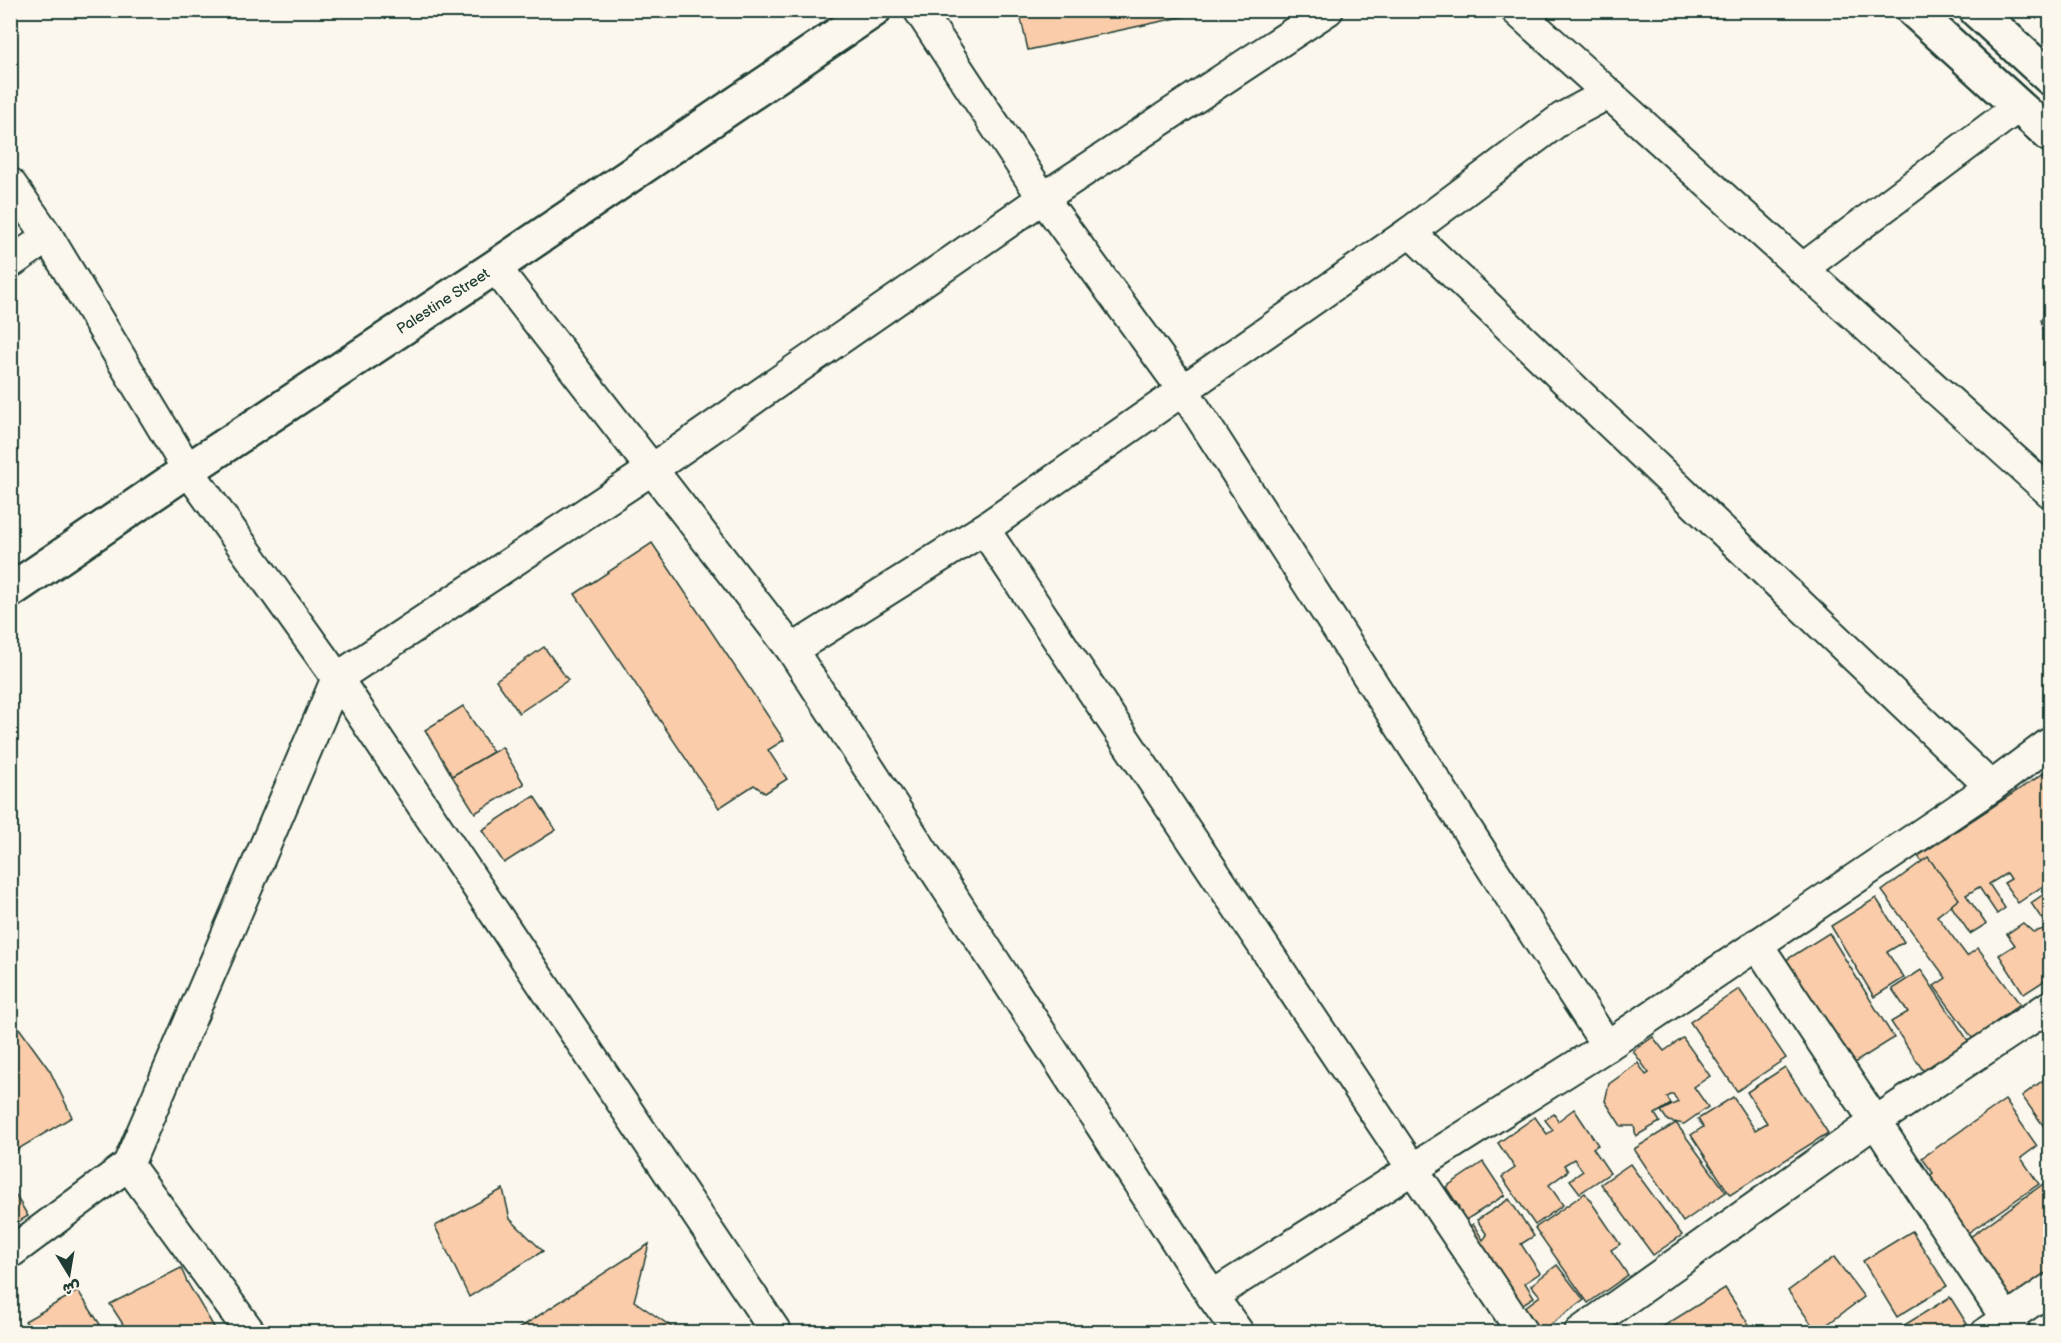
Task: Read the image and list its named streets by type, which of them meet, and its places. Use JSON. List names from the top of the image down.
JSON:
{
  "streets": {
    "street": ["Palestine Street"]
  },
  "north": "bottom"
}
